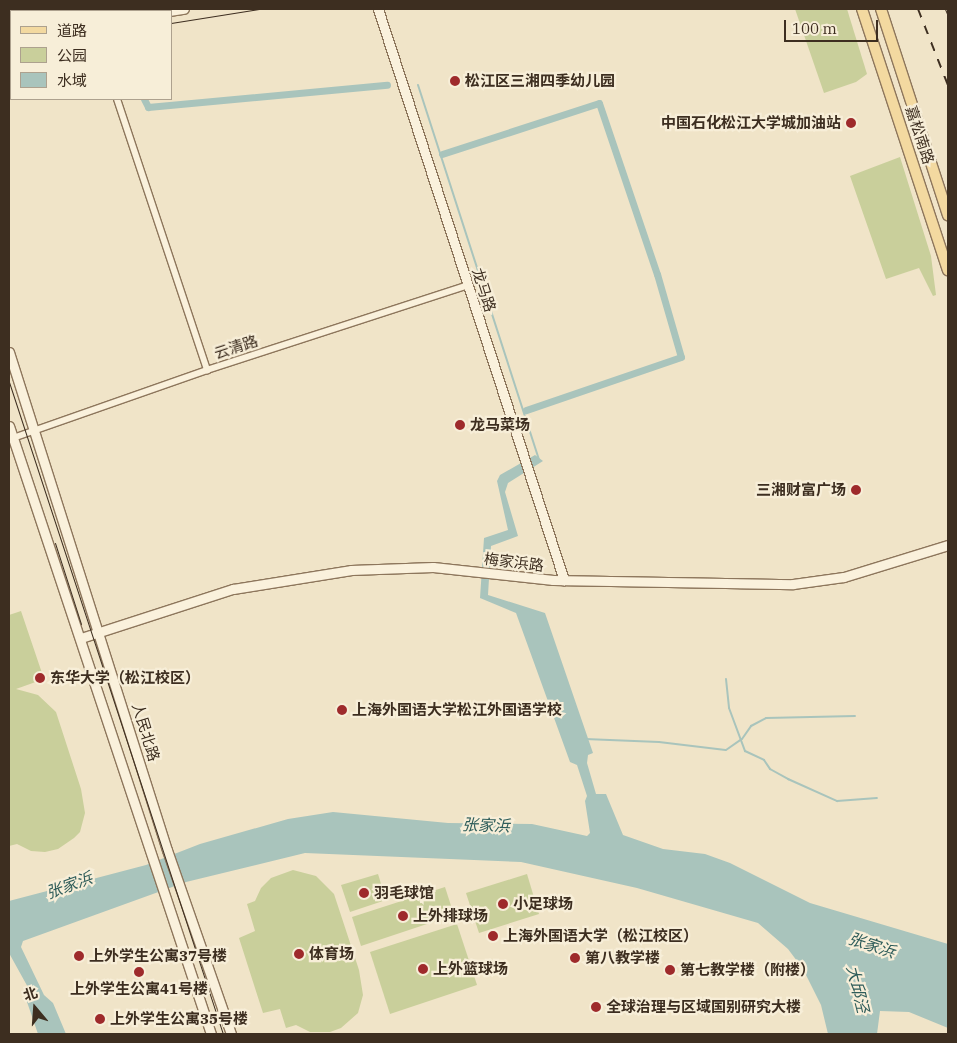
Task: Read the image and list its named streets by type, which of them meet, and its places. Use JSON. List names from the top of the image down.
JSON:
{
  "streets": {
    "main road": [
      "嘉松南路",
      "龙马路",
      "梅家浜路",
      "人民北路"
    ],
    "street": ["云清路"]
  },
  "crossings": [
    ["龙马路", "云清路"],
    ["龙马路", "梅家浜路"],
    ["云清路", "人民北路"],
    ["梅家浜路", "人民北路"]
  ],
  "water": ["张家浜", "大邱泾"],
  "places": [
    "松江区三湘四季幼儿园",
    "中国石化松江大学城加油站",
    "龙马菜场",
    "三湘财富广场",
    "东华大学（松江校区）",
    "上海外国语大学松江外国语学校",
    "羽毛球馆",
    "小足球场",
    "上外排球场",
    "上海外国语大学（松江校区）",
    "体育场",
    "上外学生公寓37号楼",
    "第八教学楼",
    "上外篮球场",
    "第七教学楼（附楼）",
    "上外学生公寓41号楼",
    "全球治理与区域国别研究大楼",
    "上外学生公寓35号楼"
  ],
  "legend": ["道路", "公园", "水域"],
  "scale_bar": "100 m",
  "north": "top"
}
